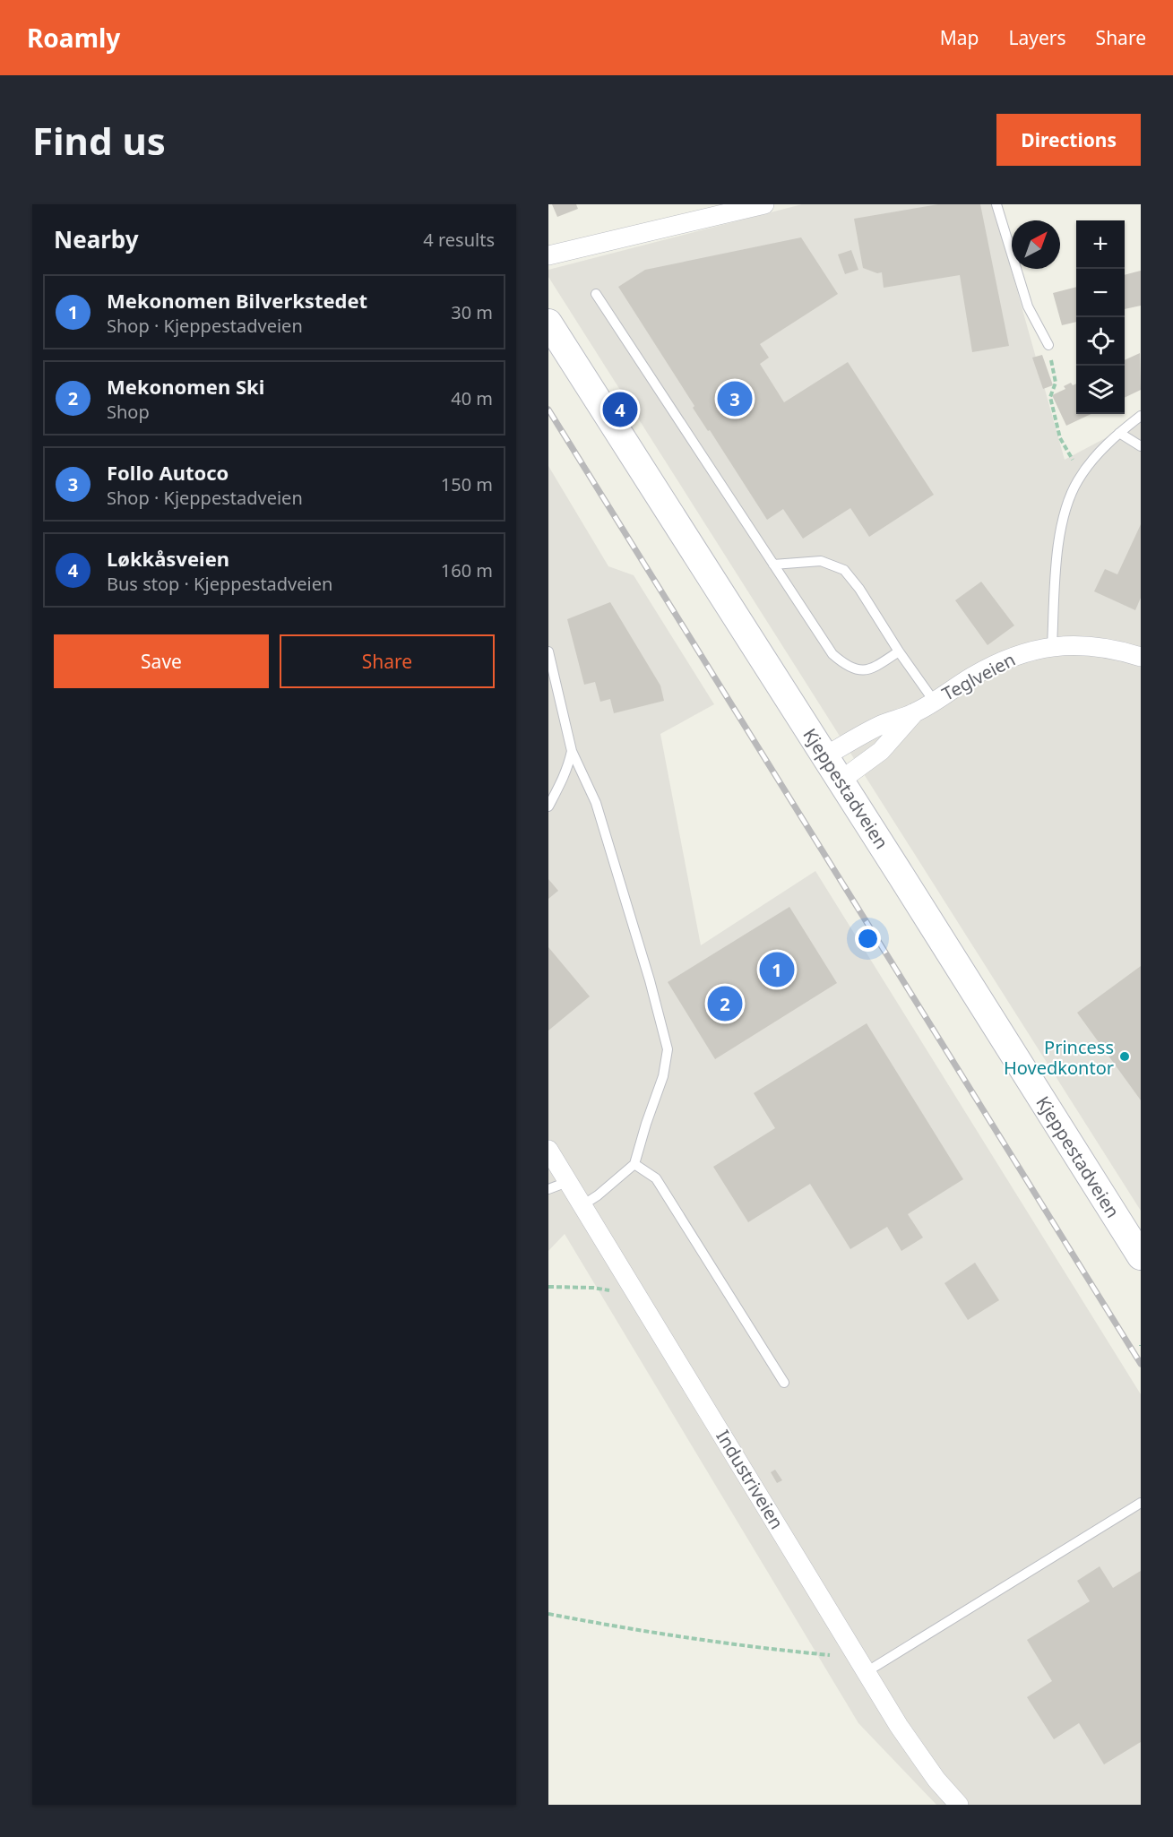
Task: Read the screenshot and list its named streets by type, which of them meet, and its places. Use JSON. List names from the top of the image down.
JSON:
{
  "streets": {
    "main road": ["Kjeppestadveien"],
    "street": ["Teglveien", "Industriveien"]
  },
  "crossings": [
    ["Teglveien", "Kjeppestadveien"]
  ],
  "places": ["Princess Hovedkontor"],
  "north": "top right",
  "page": {
    "header": "Roamly",
    "nav": ["Map", "Layers", "Share"],
    "buttons": [
      "Directions",
      ["Save", "Share"]
    ],
    "title": "Find us",
    "heading": ["Nearby", "4 results"],
    "map_buttons": ["+", "−"],
    "list": [
      {
        "mark": "1",
        "name": "Mekonomen Bilverkstedet",
        "note": "Shop · Kjeppestadveien",
        "value": "30 m"
      },
      {
        "mark": "2",
        "name": "Mekonomen Ski",
        "note": "Shop",
        "value": "40 m"
      },
      {
        "mark": "3",
        "name": "Follo Autoco",
        "note": "Shop · Kjeppestadveien",
        "value": "150 m"
      },
      {
        "mark": "4",
        "name": "Løkkåsveien",
        "note": "Bus stop · Kjeppestadveien",
        "value": "160 m"
      }
    ],
    "pins": [
      "3",
      "4",
      "1",
      "2"
    ]
  }
}
